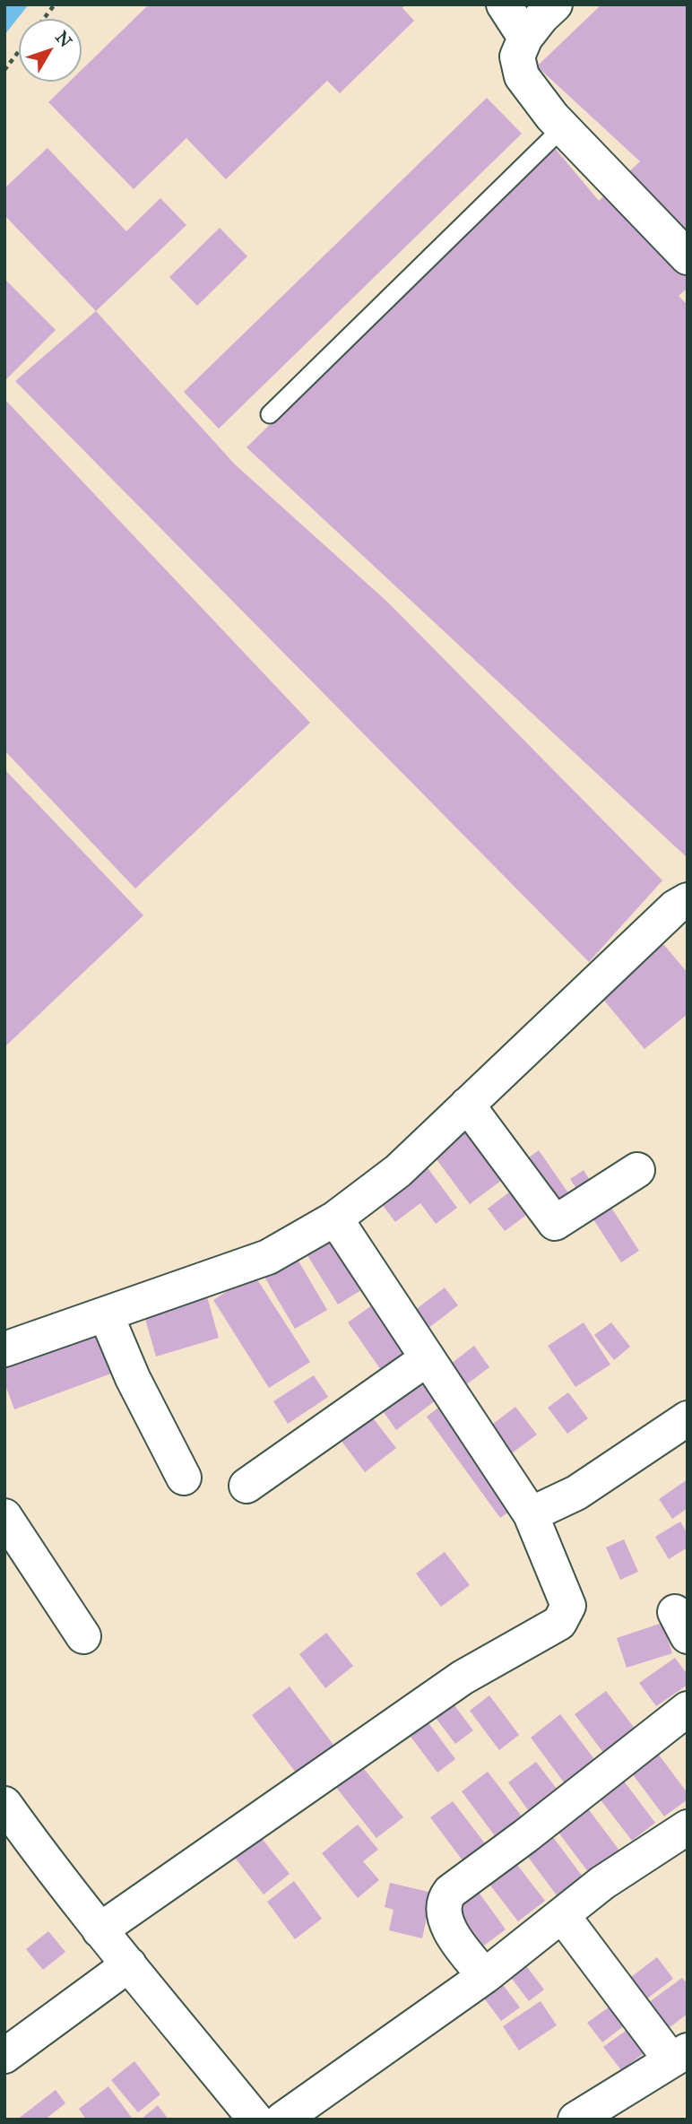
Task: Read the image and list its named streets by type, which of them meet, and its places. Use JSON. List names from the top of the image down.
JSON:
{
  "north": "top right"
}
